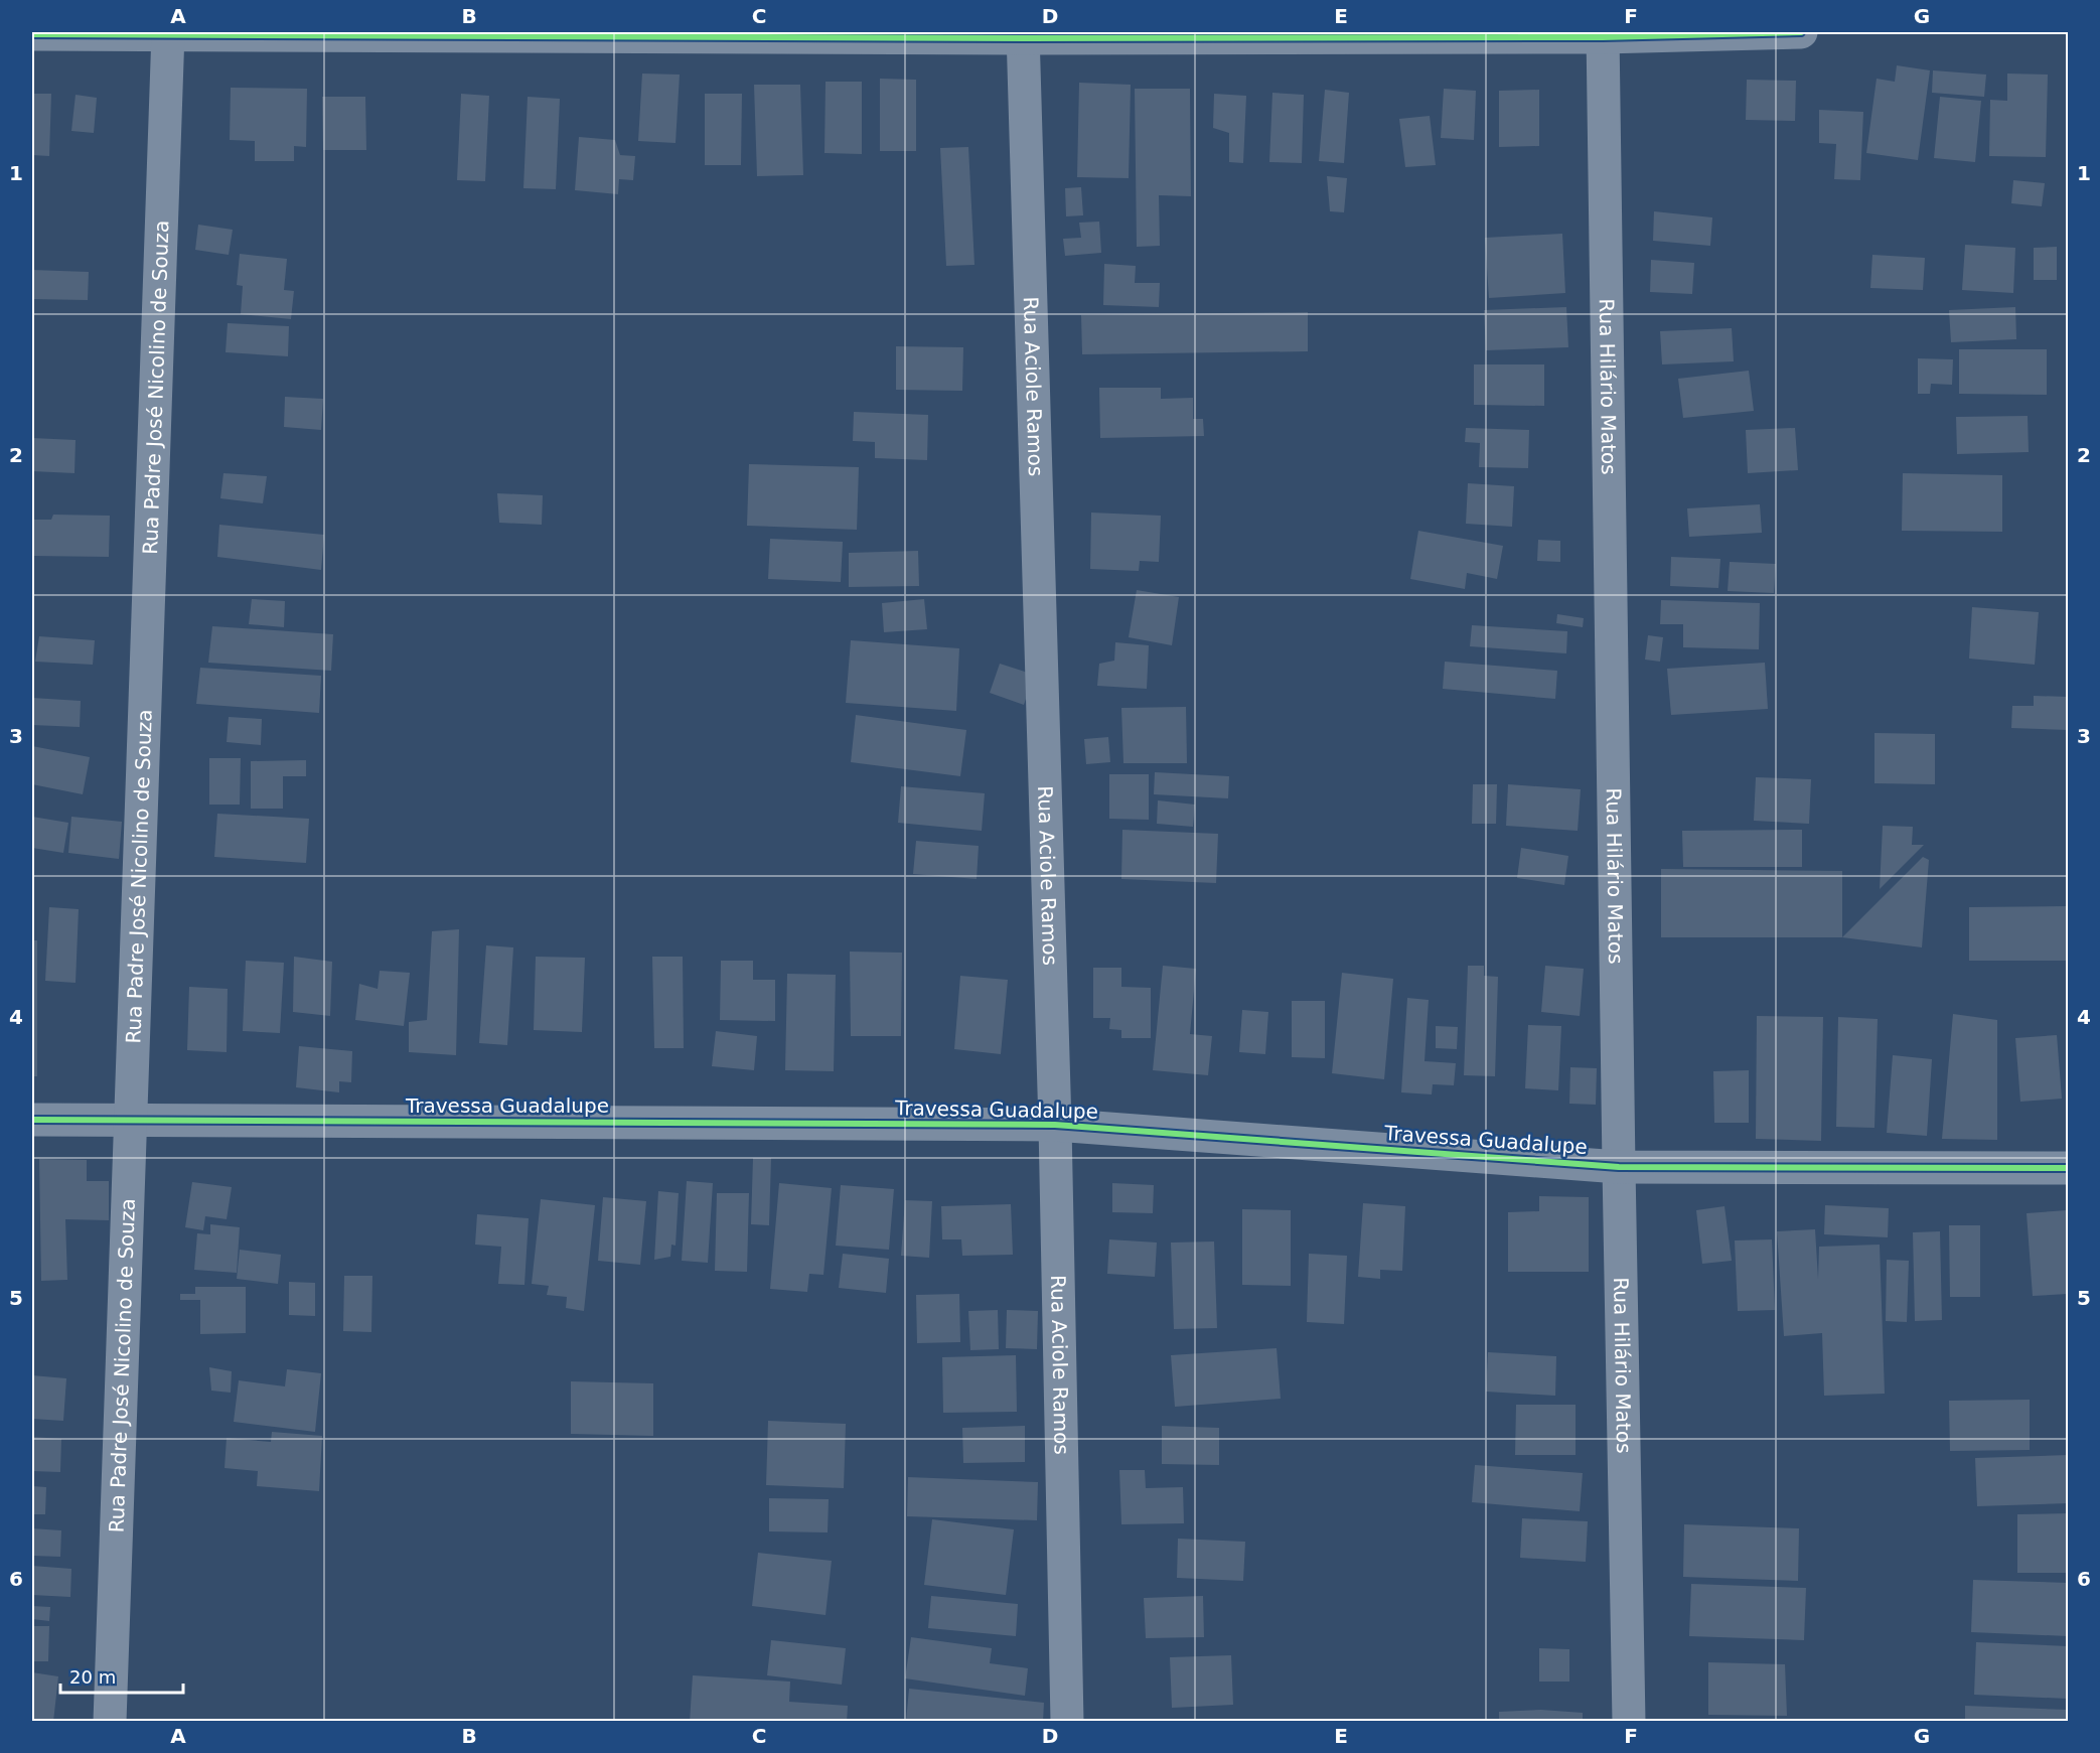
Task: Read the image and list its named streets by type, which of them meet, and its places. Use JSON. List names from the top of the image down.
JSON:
{
  "streets": {
    "street": [
      "Rua Padre José Nicolino de Souza",
      "Rua Aciole Ramos",
      "Rua Hilário Matos",
      "Travessa Guadalupe"
    ]
  },
  "crossings": [
    ["Rua Padre José Nicolino de Souza", "Travessa Guadalupe"],
    ["Rua Aciole Ramos", "Travessa Guadalupe"],
    ["Rua Hilário Matos", "Travessa Guadalupe"]
  ],
  "scale_bar": "20 m",
  "grid": {
    "columns": [
      "A",
      "B",
      "C",
      "D",
      "E",
      "F",
      "G"
    ],
    "rows": [
      "1",
      "2",
      "3",
      "4",
      "5",
      "6"
    ]
  }
}
